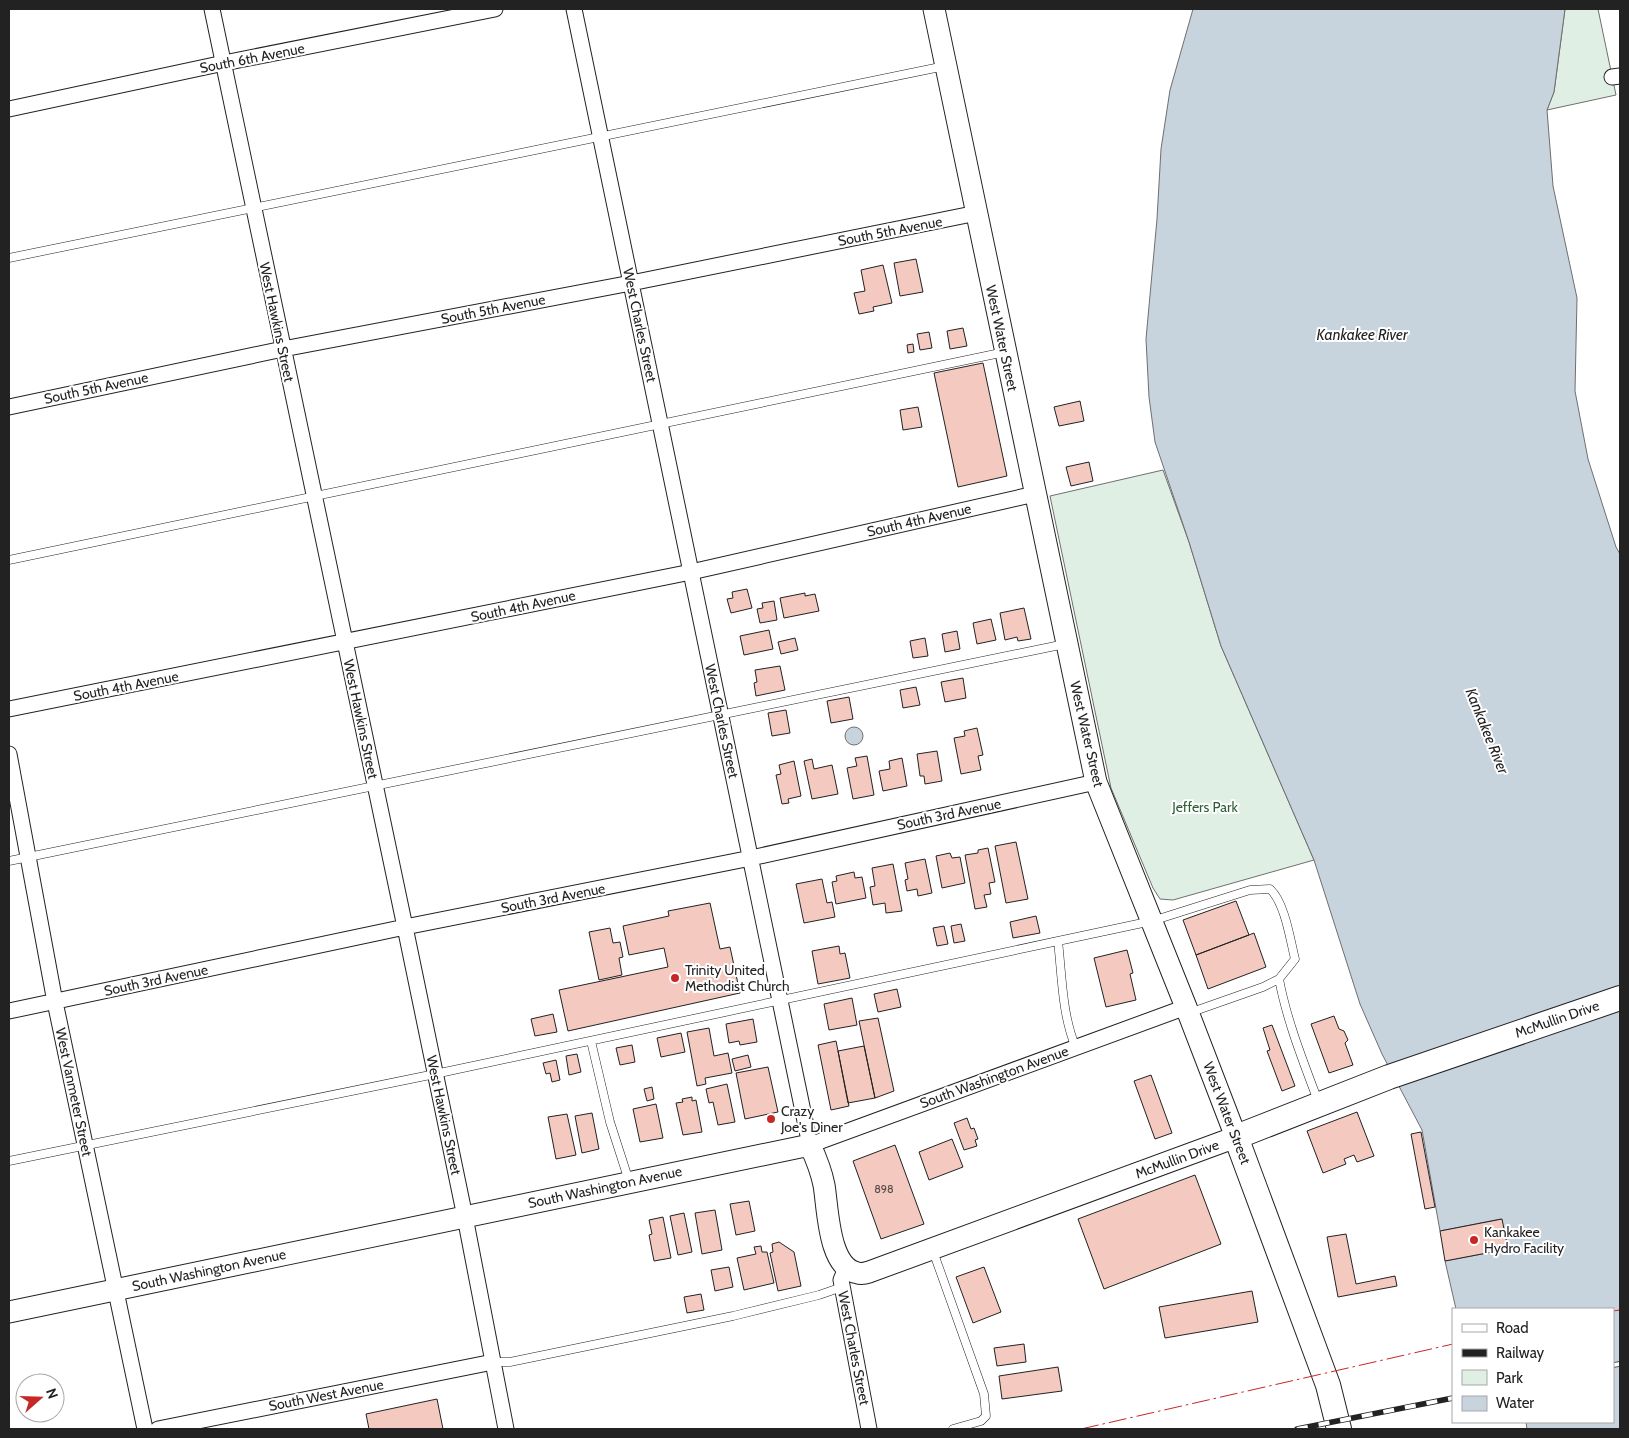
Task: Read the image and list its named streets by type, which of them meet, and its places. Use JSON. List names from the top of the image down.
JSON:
{
  "streets": {
    "main road": [
      "West Charles Street",
      "West Water Street",
      "McMullin Drive",
      "South Washington Avenue"
    ],
    "street": [
      "South 6th Avenue",
      "South 5th Avenue",
      "West Hawkins Street",
      "South 4th Avenue",
      "South 3rd Avenue",
      "West Vanmeter Street",
      "South West Avenue"
    ]
  },
  "crossings": [
    ["South 6th Avenue", "West Hawkins Street"],
    ["South 5th Avenue", "West Hawkins Street"],
    ["South 5th Avenue", "West Charles Street"],
    ["South 5th Avenue", "West Water Street"],
    ["West Hawkins Street", "South 4th Avenue"],
    ["West Hawkins Street", "South 3rd Avenue"],
    ["West Hawkins Street", "South Washington Avenue"],
    ["West Hawkins Street", "South West Avenue"],
    ["West Charles Street", "South 4th Avenue"],
    ["West Charles Street", "South 3rd Avenue"],
    ["West Charles Street", "McMullin Drive"],
    ["West Charles Street", "South Washington Avenue"],
    ["West Water Street", "South 4th Avenue"],
    ["West Water Street", "South 3rd Avenue"],
    ["West Water Street", "McMullin Drive"],
    ["West Water Street", "South Washington Avenue"],
    ["South 3rd Avenue", "West Vanmeter Street"],
    ["South Washington Avenue", "West Vanmeter Street"]
  ],
  "water": ["Kankakee River"],
  "parks": ["Jeffers Park"],
  "places": ["Trinity United Methodist Church", "Crazy Joe's Diner", "Kankakee Hydro Facility"],
  "house_numbers": ["898"],
  "legend": [
    "Road",
    "Railway",
    "Park",
    "Water"
  ],
  "north": "right"
}
